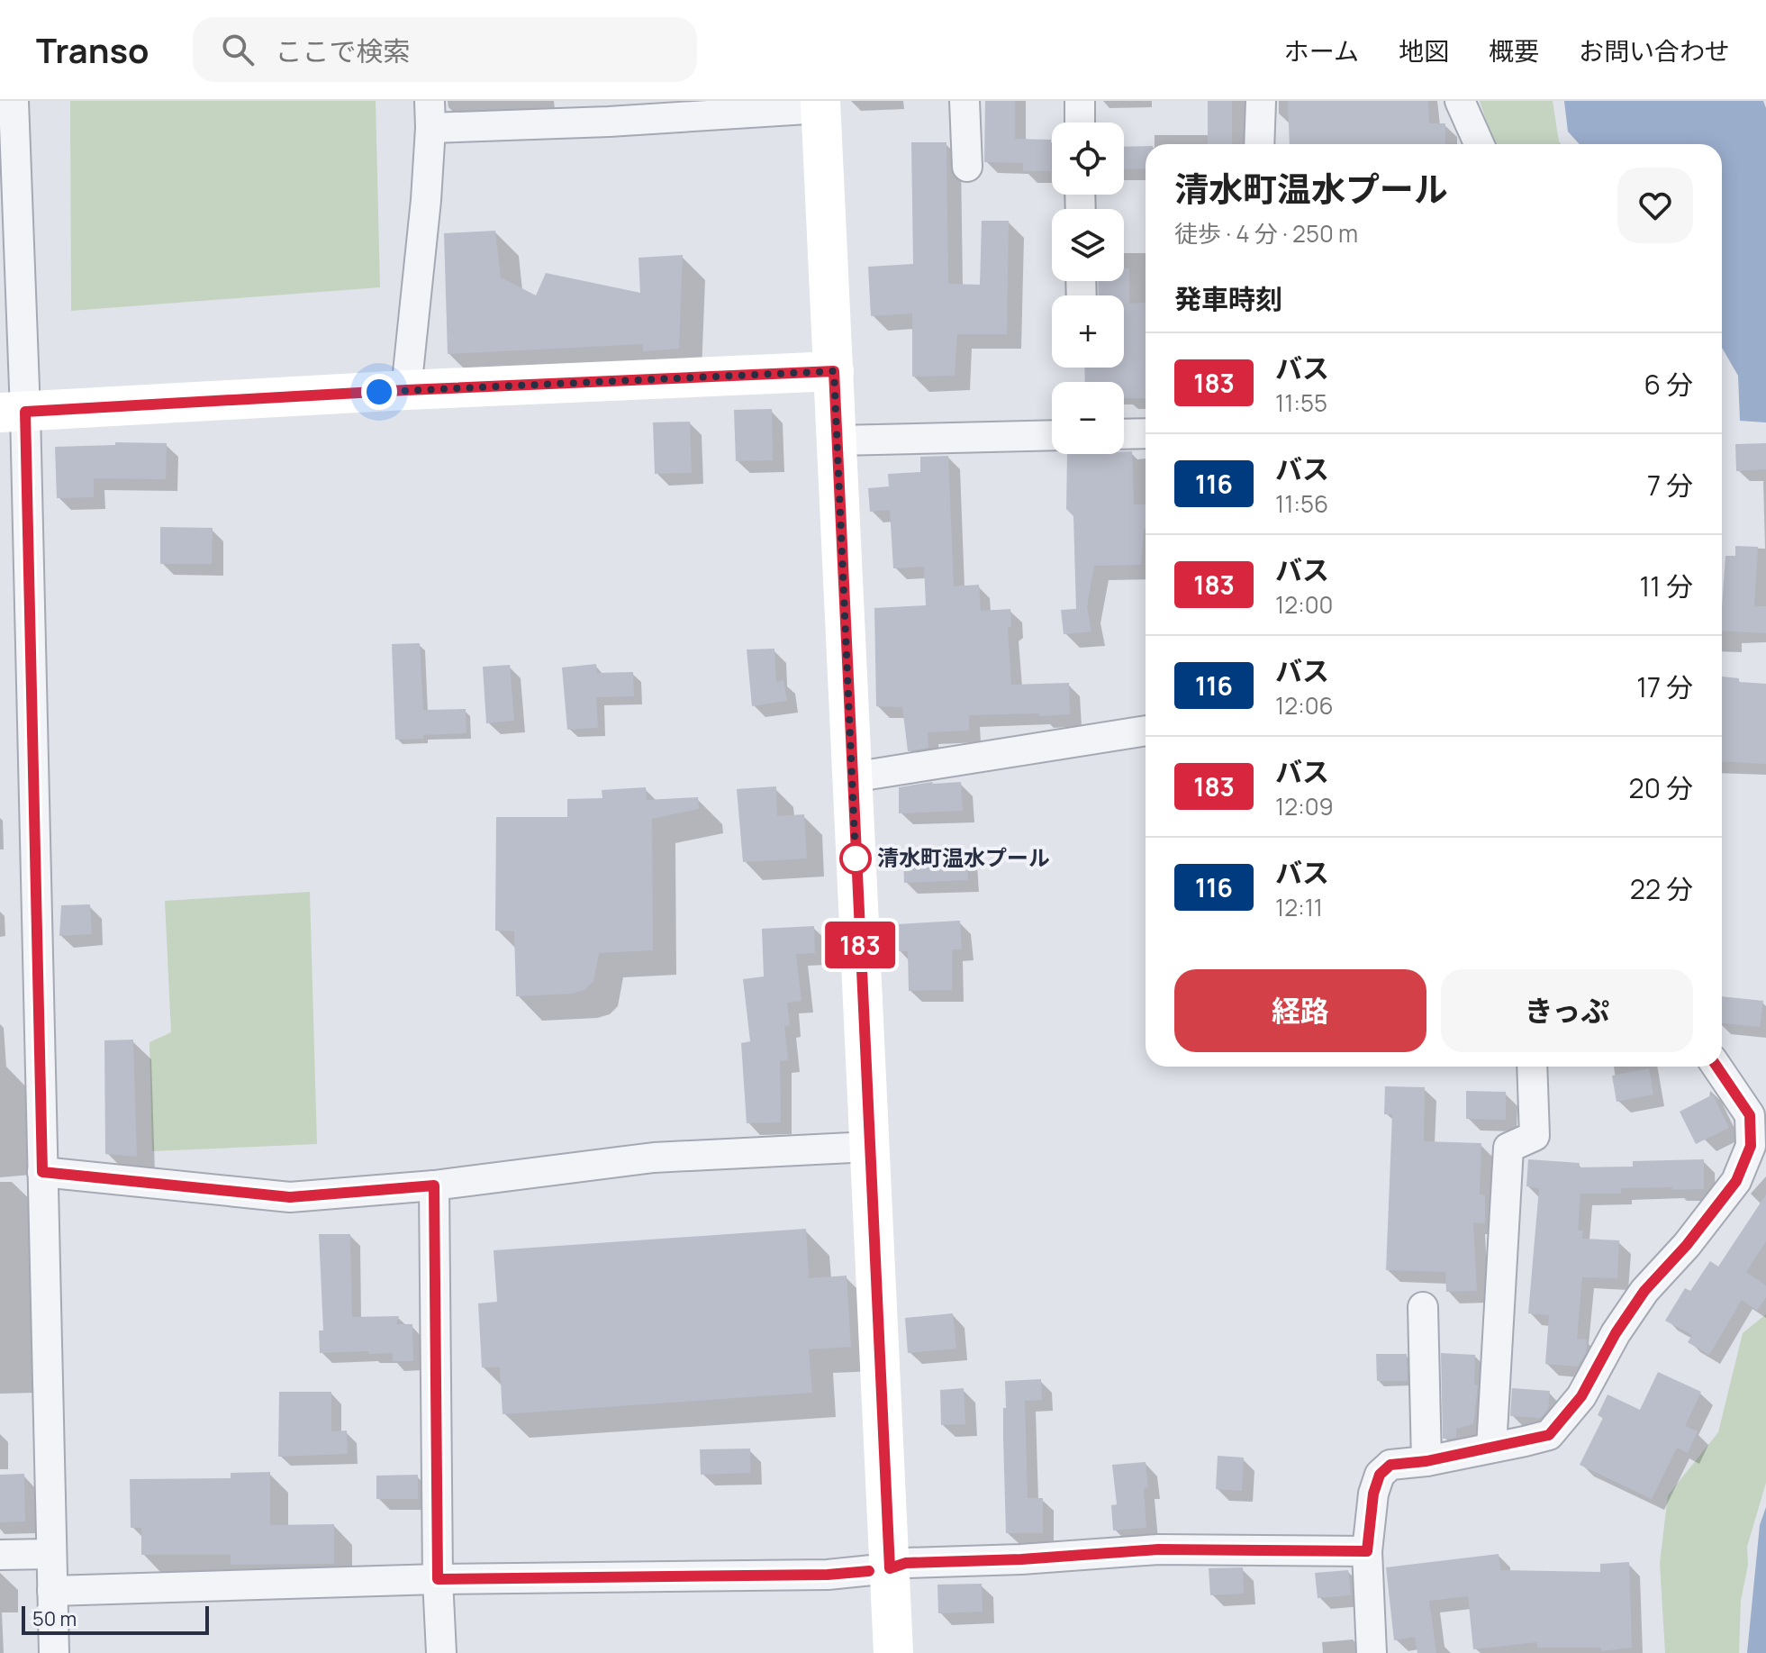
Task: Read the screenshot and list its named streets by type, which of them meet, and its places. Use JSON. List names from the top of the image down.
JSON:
{
  "places": ["清水町温水プール"],
  "lines": ["bus line 183"],
  "scale_bar": "50 m",
  "page": {
    "header": "Transo",
    "search": "ここで検索",
    "nav": [
      "ホーム",
      "地図",
      "概要",
      "お問い合わせ"
    ],
    "on_map": "183",
    "map_buttons": ["+", "−"],
    "heading": [
      ["清水町温水プール", "徒歩 · 4 分 · 250 m"],
      "発車時刻"
    ],
    "list": [
      {
        "mark": "183",
        "name": "バス",
        "note": "11:55",
        "value": "6 分"
      },
      {
        "mark": "116",
        "name": "バス",
        "note": "11:56",
        "value": "7 分"
      },
      {
        "mark": "183",
        "name": "バス",
        "note": "12:00",
        "value": "11 分"
      },
      {
        "mark": "116",
        "name": "バス",
        "note": "12:06",
        "value": "17 分"
      },
      {
        "mark": "183",
        "name": "バス",
        "note": "12:09",
        "value": "20 分"
      },
      {
        "mark": "116",
        "name": "バス",
        "note": "12:11",
        "value": "22 分"
      }
    ],
    "buttons": ["経路", "きっぷ"],
    "scale": "50 m"
  }
}
